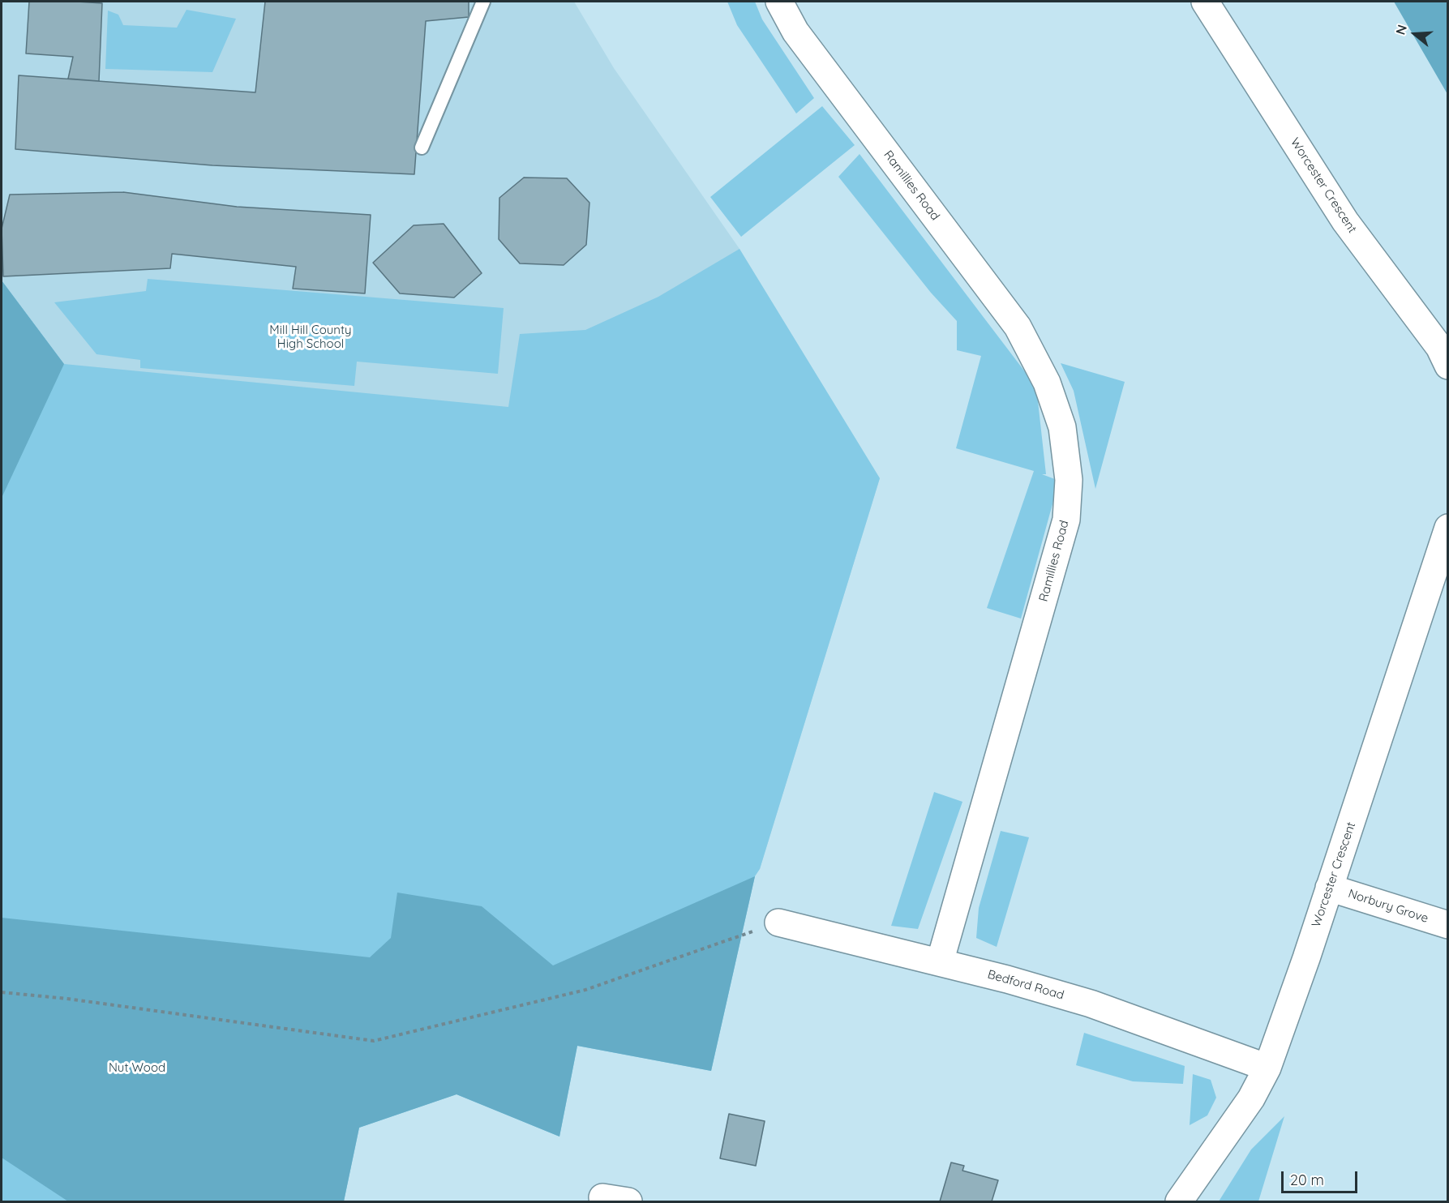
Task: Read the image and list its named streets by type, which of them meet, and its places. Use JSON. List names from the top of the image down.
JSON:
{
  "streets": {
    "street": [
      "Ramillies Road",
      "Worcester Crescent",
      "Norbury Grove",
      "Bedford Road"
    ]
  },
  "crossings": [
    ["Ramillies Road", "Bedford Road"],
    ["Worcester Crescent", "Norbury Grove"],
    ["Worcester Crescent", "Bedford Road"]
  ],
  "parks": ["Mill Hill County High School", "Nut Wood"],
  "scale_bar": "20 m",
  "north": "left"
}
